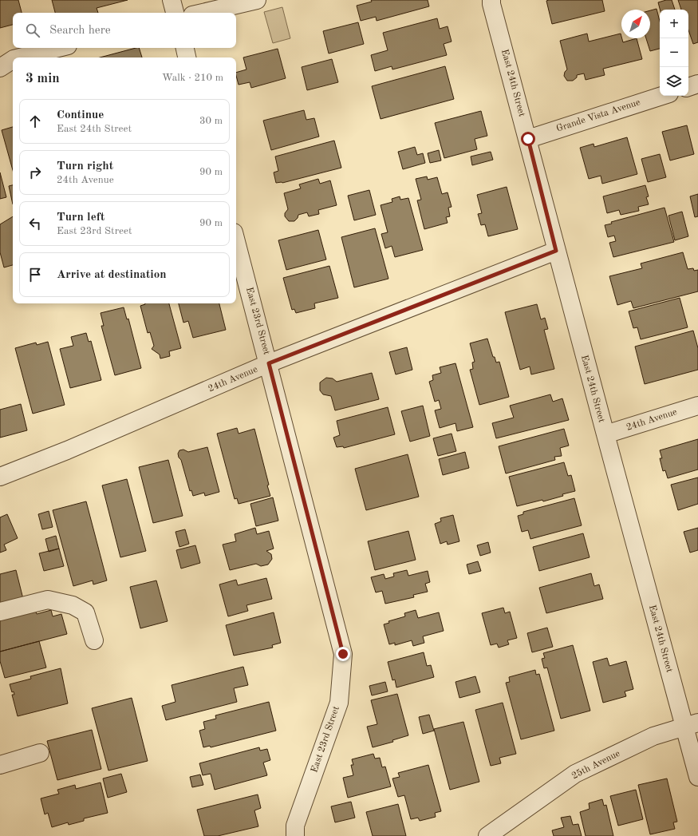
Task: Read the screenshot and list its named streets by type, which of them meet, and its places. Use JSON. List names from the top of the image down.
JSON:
{
  "streets": {
    "street": [
      "East 24th Street",
      "Grande Vista Avenue",
      "East 23rd Street",
      "24th Avenue",
      "25th Avenue"
    ]
  },
  "crossings": [
    ["East 24th Street", "Grande Vista Avenue"],
    ["East 24th Street", "24th Avenue"],
    ["East 24th Street", "25th Avenue"],
    ["East 23rd Street", "24th Avenue"]
  ],
  "north": "top right",
  "page": {
    "map_buttons": ["+", "−"],
    "search": "Search here",
    "heading": ["3 min", "Walk · 210 m"],
    "list": [
      ["Continue", "East 24th Street", "30 m"],
      ["Turn right", "24th Avenue", "90 m"],
      ["Turn left", "East 23rd Street", "90 m"],
      "Arrive at destination"
    ]
  }
}
